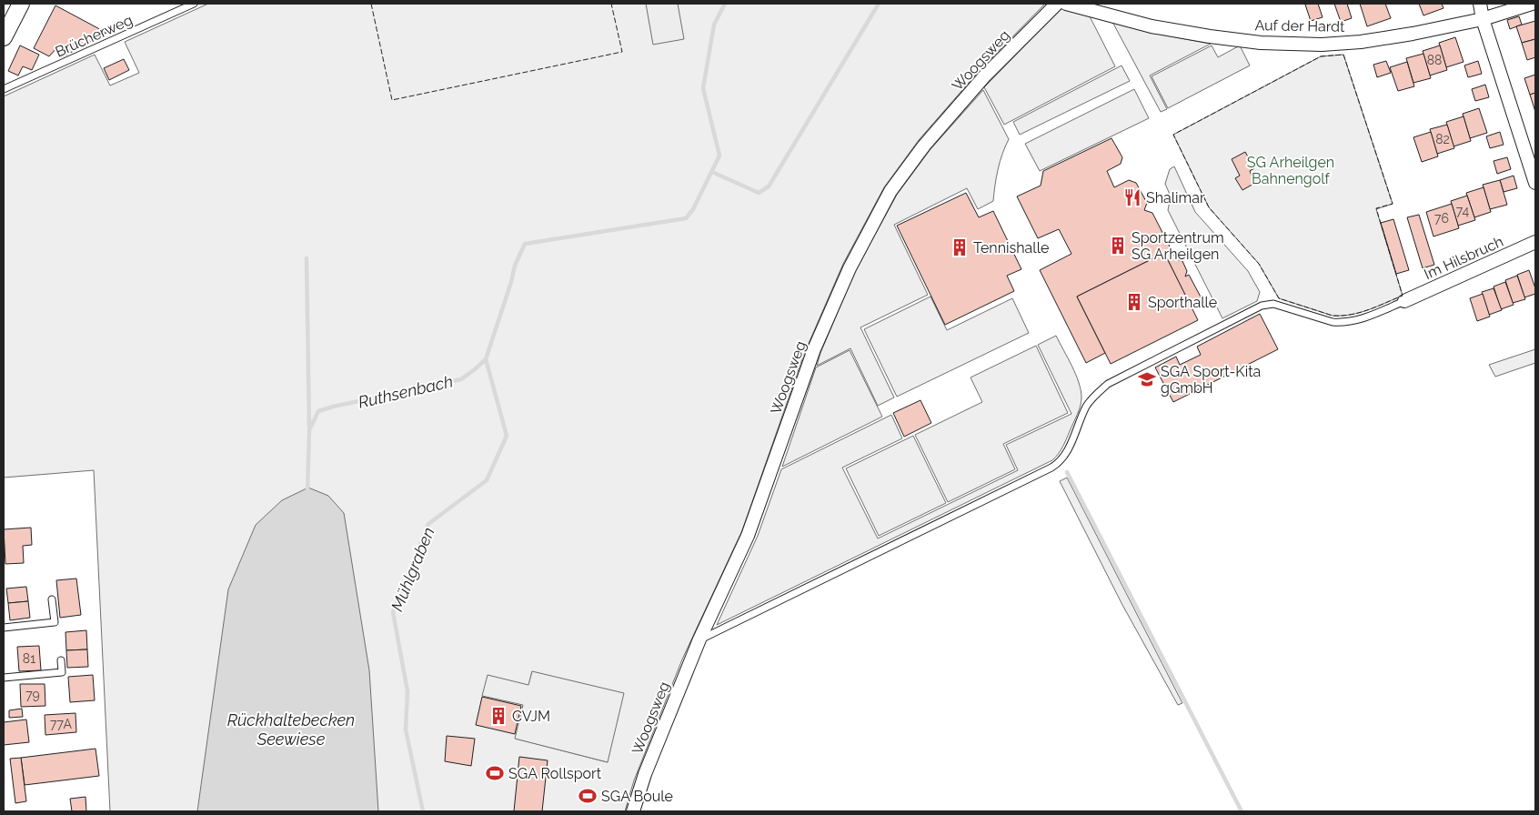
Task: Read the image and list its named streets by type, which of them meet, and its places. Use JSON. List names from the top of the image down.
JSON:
{
  "streets": {
    "street": ["Auf der Hardt", "Woogsweg", "Im Hilsbruch"],
    "lane": ["Brücherweg"]
  },
  "water": ["Ruthsenbach", "Mühlgraben", "Rückhaltebecken Seewiese"],
  "parks": ["SG Arheilgen Bahnengolf"],
  "places": {
    "restaurant": ["Shalimar"],
    "building": [
      "Sportzentrum SG Arheilgen",
      "Tennishalle",
      "Sporthalle",
      "CVJM"
    ],
    "school or university": ["SGA Sport-Kita gGmbH"],
    "sports": ["SGA Rollsport", "SGA Boule"]
  },
  "house_numbers": [
    "88",
    "82",
    "74",
    "76",
    "81",
    "79",
    "77A"
  ]
}
